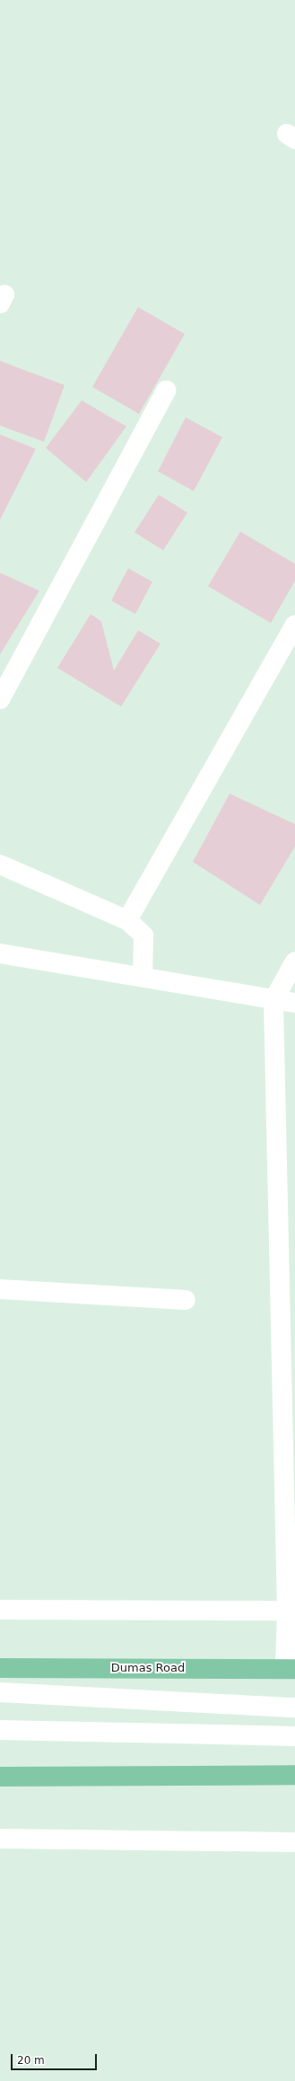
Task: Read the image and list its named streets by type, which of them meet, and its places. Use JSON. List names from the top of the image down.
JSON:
{
  "streets": {
    "main road": ["Dumas Road"]
  },
  "scale_bar": "20 m"
}
